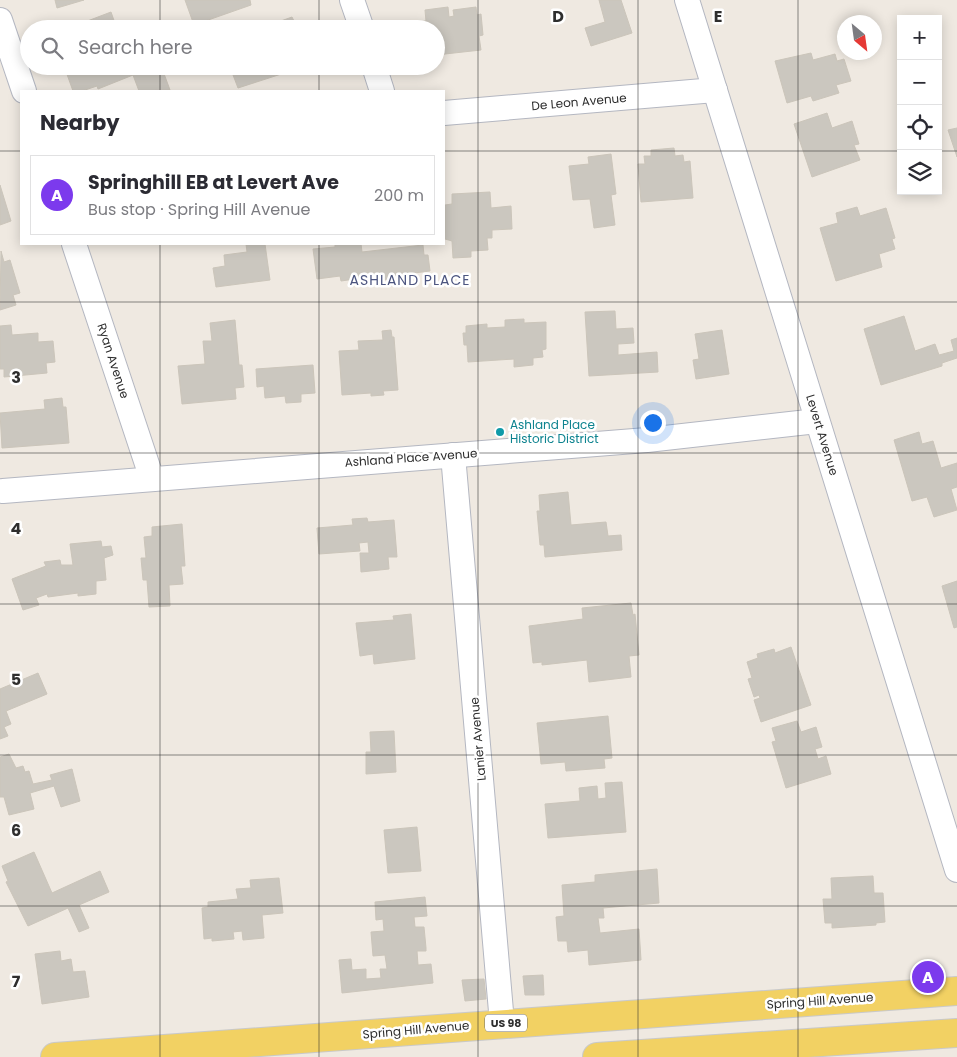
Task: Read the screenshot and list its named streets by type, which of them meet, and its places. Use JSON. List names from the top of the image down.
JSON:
{
  "streets": {
    "main road": ["Spring Hill Avenue", "US 98"],
    "street": [
      "De Leon Avenue",
      "Ryan Avenue",
      "Levert Avenue",
      "Ashland Place Avenue",
      "Lanier Avenue"
    ]
  },
  "crossings": [
    ["De Leon Avenue", "Levert Avenue"],
    ["Ryan Avenue", "Ashland Place Avenue"],
    ["Levert Avenue", "Ashland Place Avenue"],
    ["Ashland Place Avenue", "Lanier Avenue"],
    ["Lanier Avenue", "Spring Hill Avenue"]
  ],
  "districts": ["ASHLAND PLACE"],
  "places": ["Ashland Place Historic District"],
  "north": "bottom right",
  "page": {
    "map_buttons": ["+", "−"],
    "search": "Search here",
    "heading": "Nearby",
    "list": [
      {
        "mark": "A",
        "name": "Springhill EB at Levert Ave",
        "note": "Bus stop · Spring Hill Avenue",
        "value": "200 m"
      }
    ],
    "pins": "A"
  },
  "grid": {
    "columns": ["D", "E"],
    "rows": [
      "3",
      "4",
      "5",
      "6",
      "7"
    ]
  }
}
